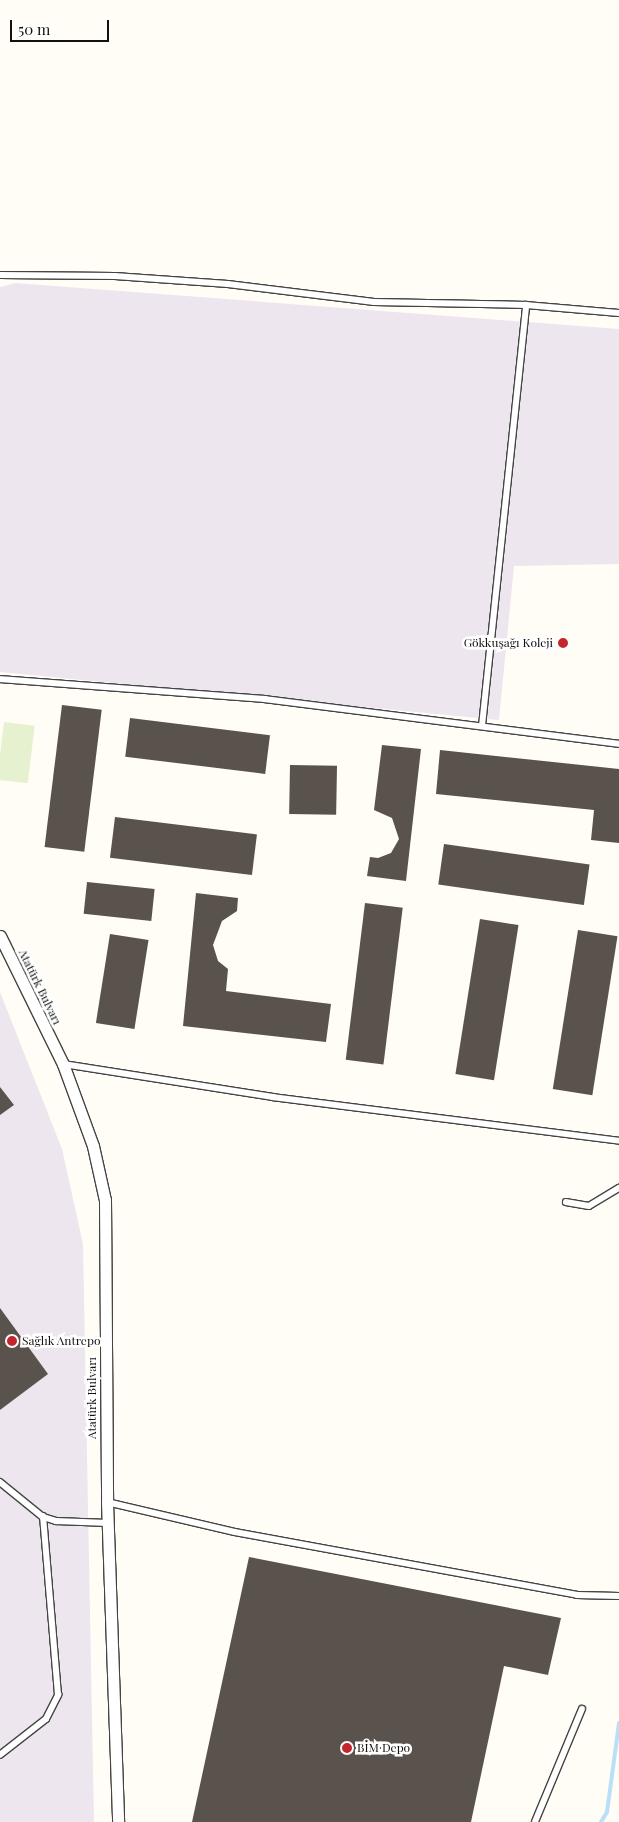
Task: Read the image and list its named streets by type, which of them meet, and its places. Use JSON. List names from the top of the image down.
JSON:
{
  "streets": {
    "street": ["Atatürk Bulvarı"]
  },
  "places": ["Gökkuşağı Koleji", "Sağlık Antrepo", "BİM Depo"],
  "scale_bar": "50 m"
}
